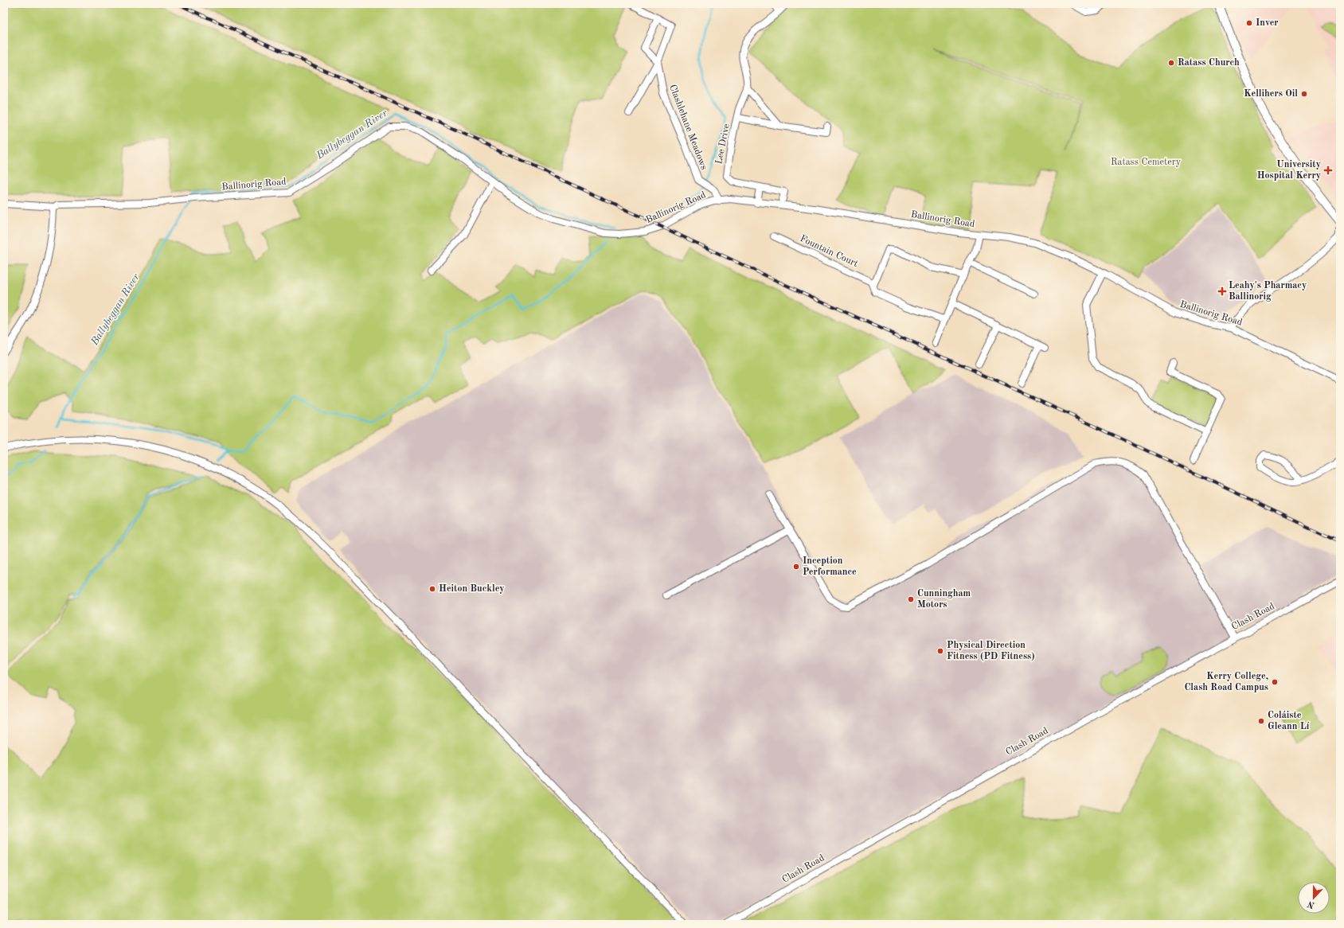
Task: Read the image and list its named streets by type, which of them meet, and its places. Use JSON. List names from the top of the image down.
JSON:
{
  "streets": {
    "street": [
      "Clashlehane Meadows",
      "Lee Drive",
      "Ballinorig Road",
      "Fountain Court",
      "Clash Road"
    ]
  },
  "crossings": [
    ["Clashlehane Meadows", "Ballinorig Road"]
  ],
  "water": ["Ballybeggan River"],
  "parks": ["Ratass Cemetery"],
  "places": {
    "other": [
      "Inver",
      "Ratass Church",
      "Kellihers Oil",
      "Inception Performance",
      "Heiton Buckley",
      "Cunningham Motors",
      "Physical Direction Fitness (PD Fitness)",
      "Kerry College, Clash Road Campus",
      "Coláiste Gleann Lí"
    ],
    "health": ["University Hospital Kerry", "Leahy's Pharmacy Ballinorig"]
  },
  "north": "bottom"
}
